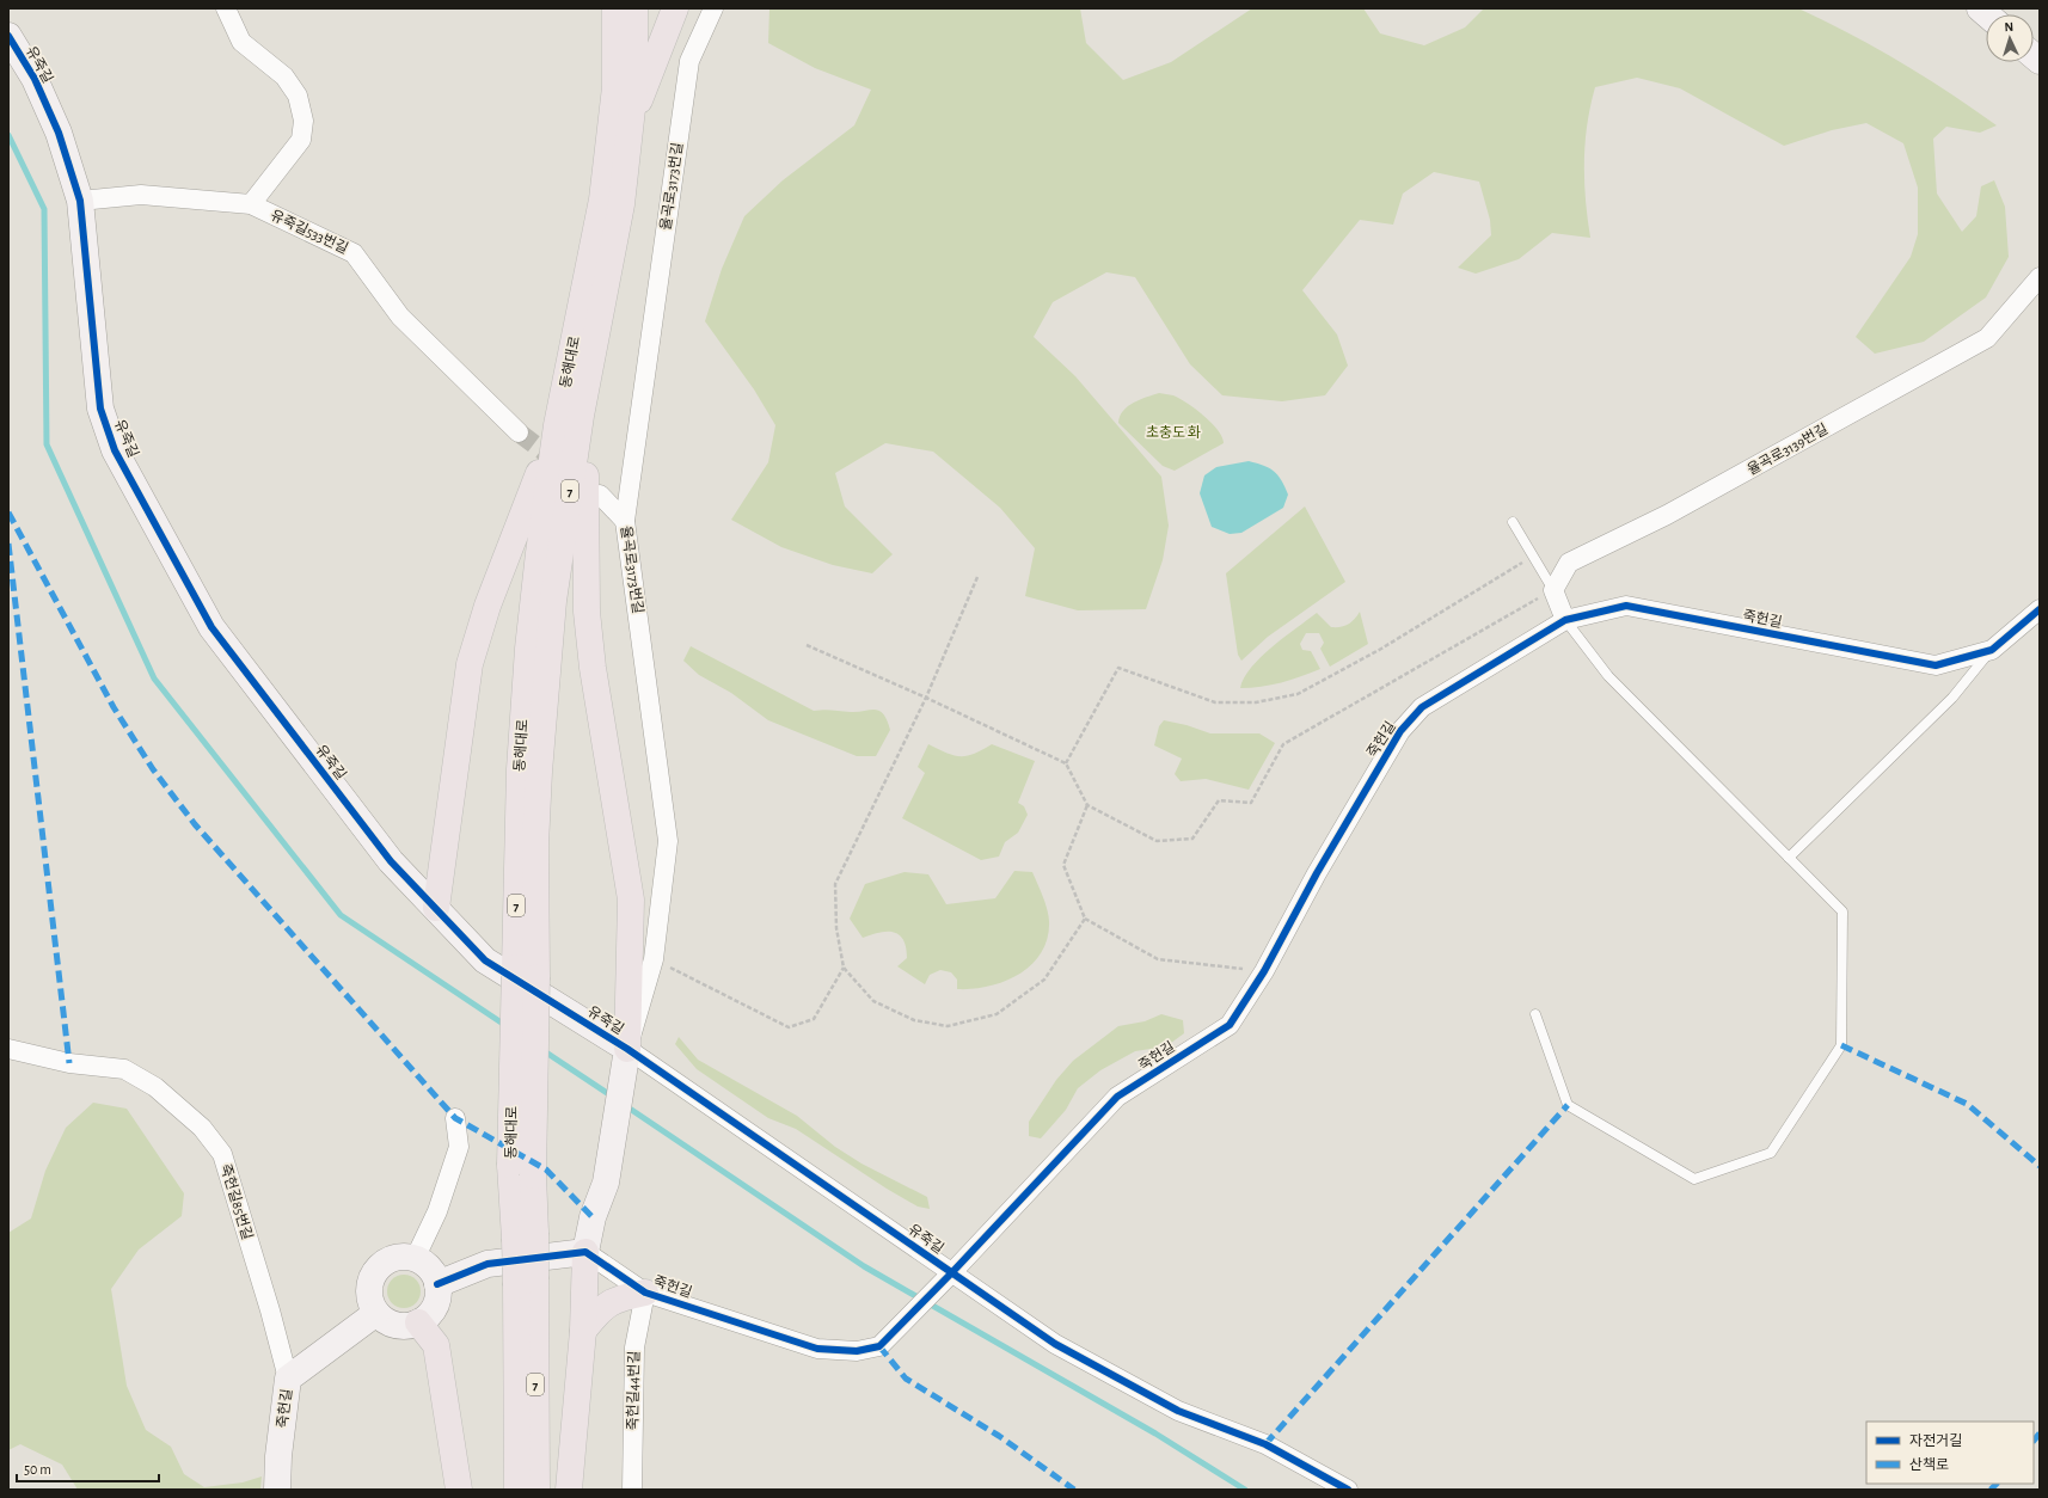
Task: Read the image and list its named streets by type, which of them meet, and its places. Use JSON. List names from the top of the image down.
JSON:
{
  "streets": {
    "main road": ["동해대로", "7"],
    "street": [
      "유죽길",
      "율곡로3173번길",
      "유죽길533번길",
      "율곡로3139번길",
      "죽헌길",
      "죽헌길85번길",
      "죽헌길44번길"
    ]
  },
  "crossings": [
    ["유죽길", "율곡로3173번길"],
    ["유죽길", "유죽길533번길"],
    ["유죽길", "죽헌길"],
    ["죽헌길", "죽헌길85번길"],
    ["죽헌길", "죽헌길44번길"]
  ],
  "parks": ["초충도 화"],
  "legend": ["자전거길", "산책로"],
  "scale_bar": "50 m",
  "north": "top"
}
